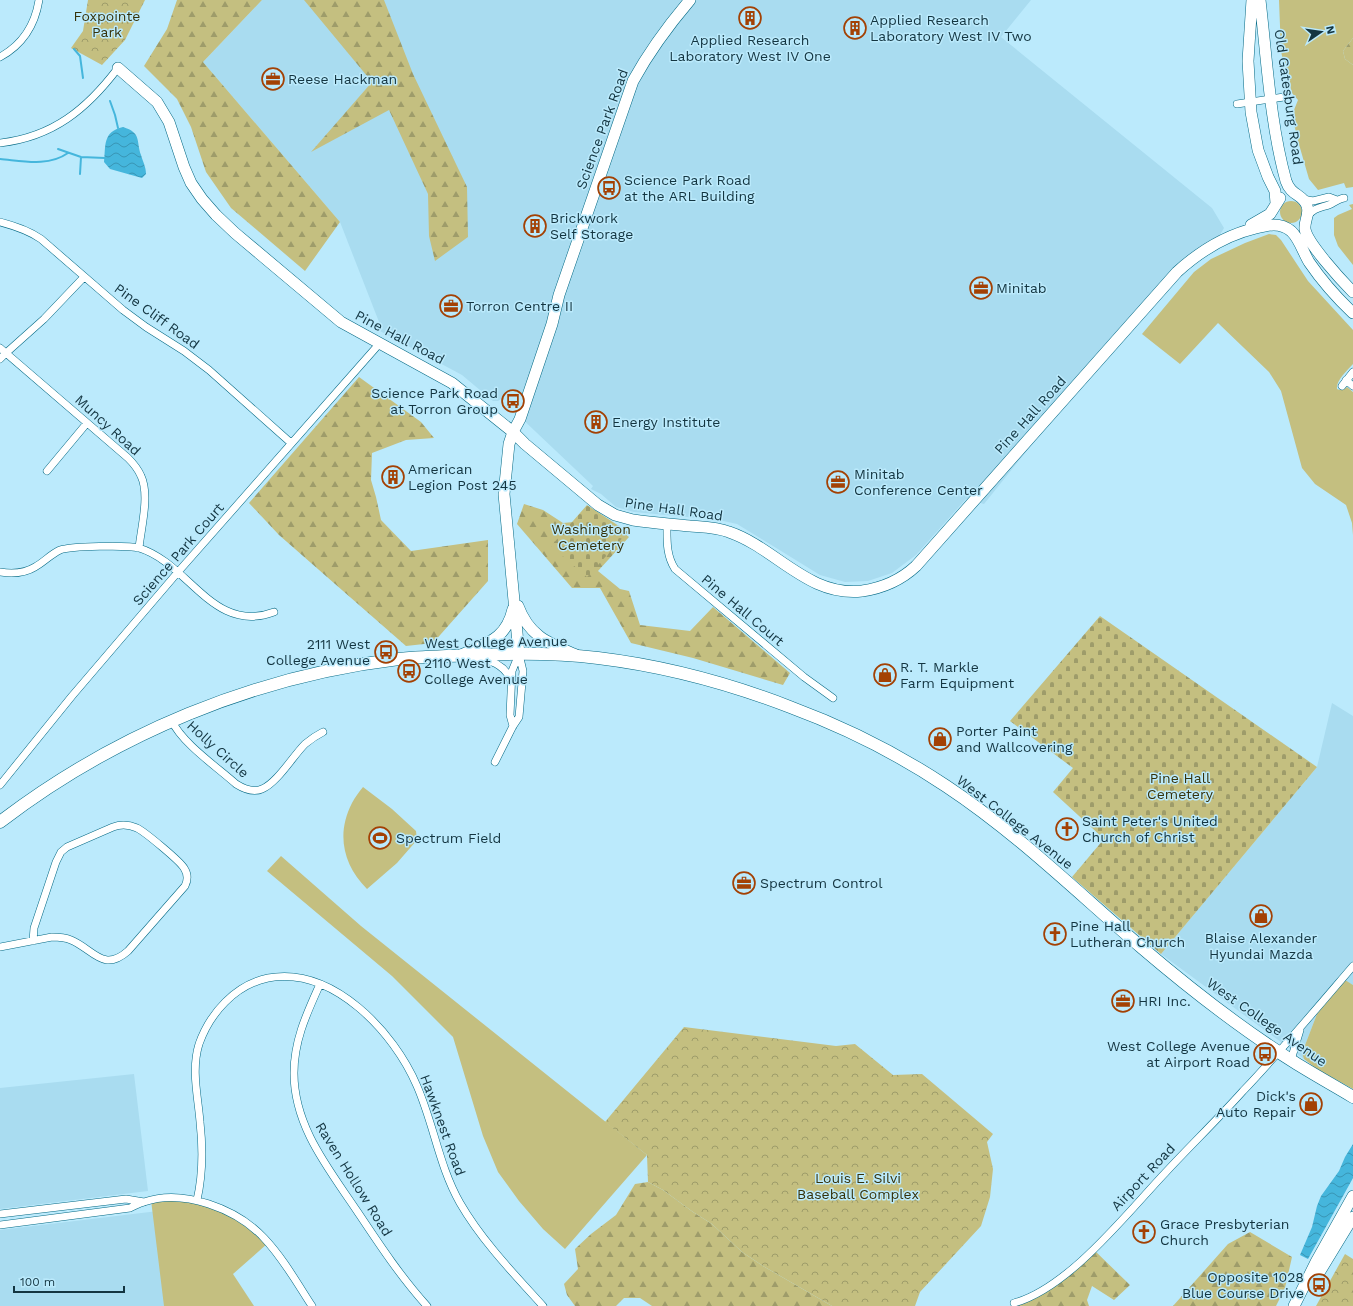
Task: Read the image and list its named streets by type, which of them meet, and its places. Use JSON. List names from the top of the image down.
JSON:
{
  "streets": {
    "main road": ["West College Avenue"],
    "street": [
      "Old Gatesburg Road",
      "Science Park Road",
      "Pine Cliff Road",
      "Pine Hall Road",
      "Muncy Road",
      "Science Park Court",
      "Pine Hall Court",
      "Holly Circle",
      "Hawknest Road",
      "Airport Road",
      "Raven Hollow Road"
    ]
  },
  "crossings": [
    ["Old Gatesburg Road", "Pine Hall Road"],
    ["Science Park Road", "Pine Hall Road"],
    ["Science Park Road", "West College Avenue"],
    ["Pine Cliff Road", "Science Park Court"],
    ["Pine Hall Road", "Science Park Court"],
    ["Pine Hall Road", "Pine Hall Court"],
    ["West College Avenue", "Holly Circle"],
    ["West College Avenue", "Airport Road"],
    ["Hawknest Road", "Raven Hollow Road"]
  ],
  "parks": [
    "Foxpointe Park",
    "Washington Cemetery",
    "Pine Hall Cemetery",
    "Louis E. Silvi Baseball Complex"
  ],
  "places": {
    "building": [
      "Applied Research Laboratory West IV One",
      "Applied Research Laboratory West IV Two",
      "Brickwork Self Storage",
      "Energy Institute",
      "American Legion Post 245"
    ],
    "office": [
      "Reese Hackman",
      "Minitab",
      "Torron Centre II",
      "Minitab Conference Center",
      "Spectrum Control",
      "HRI Inc."
    ],
    "bus stop": [
      "Science Park Road at the ARL Building",
      "Science Park Road at Torron Group",
      "2111 West College Avenue",
      "2110 West College Avenue",
      "West College Avenue at Airport Road",
      "Opposite 1028 Blue Course Drive"
    ],
    "shop": [
      "R. T. Markle Farm Equipment",
      "Porter Paint and Wallcovering",
      "Blaise Alexander Hyundai Mazda",
      "Dick's Auto Repair"
    ],
    "church": ["Saint Peter's United Church of Christ", "Pine Hall Lutheran Church", "Grace Presbyterian Church"],
    "sports": ["Spectrum Field"]
  },
  "scale_bar": "100 m",
  "north": "right"
}
